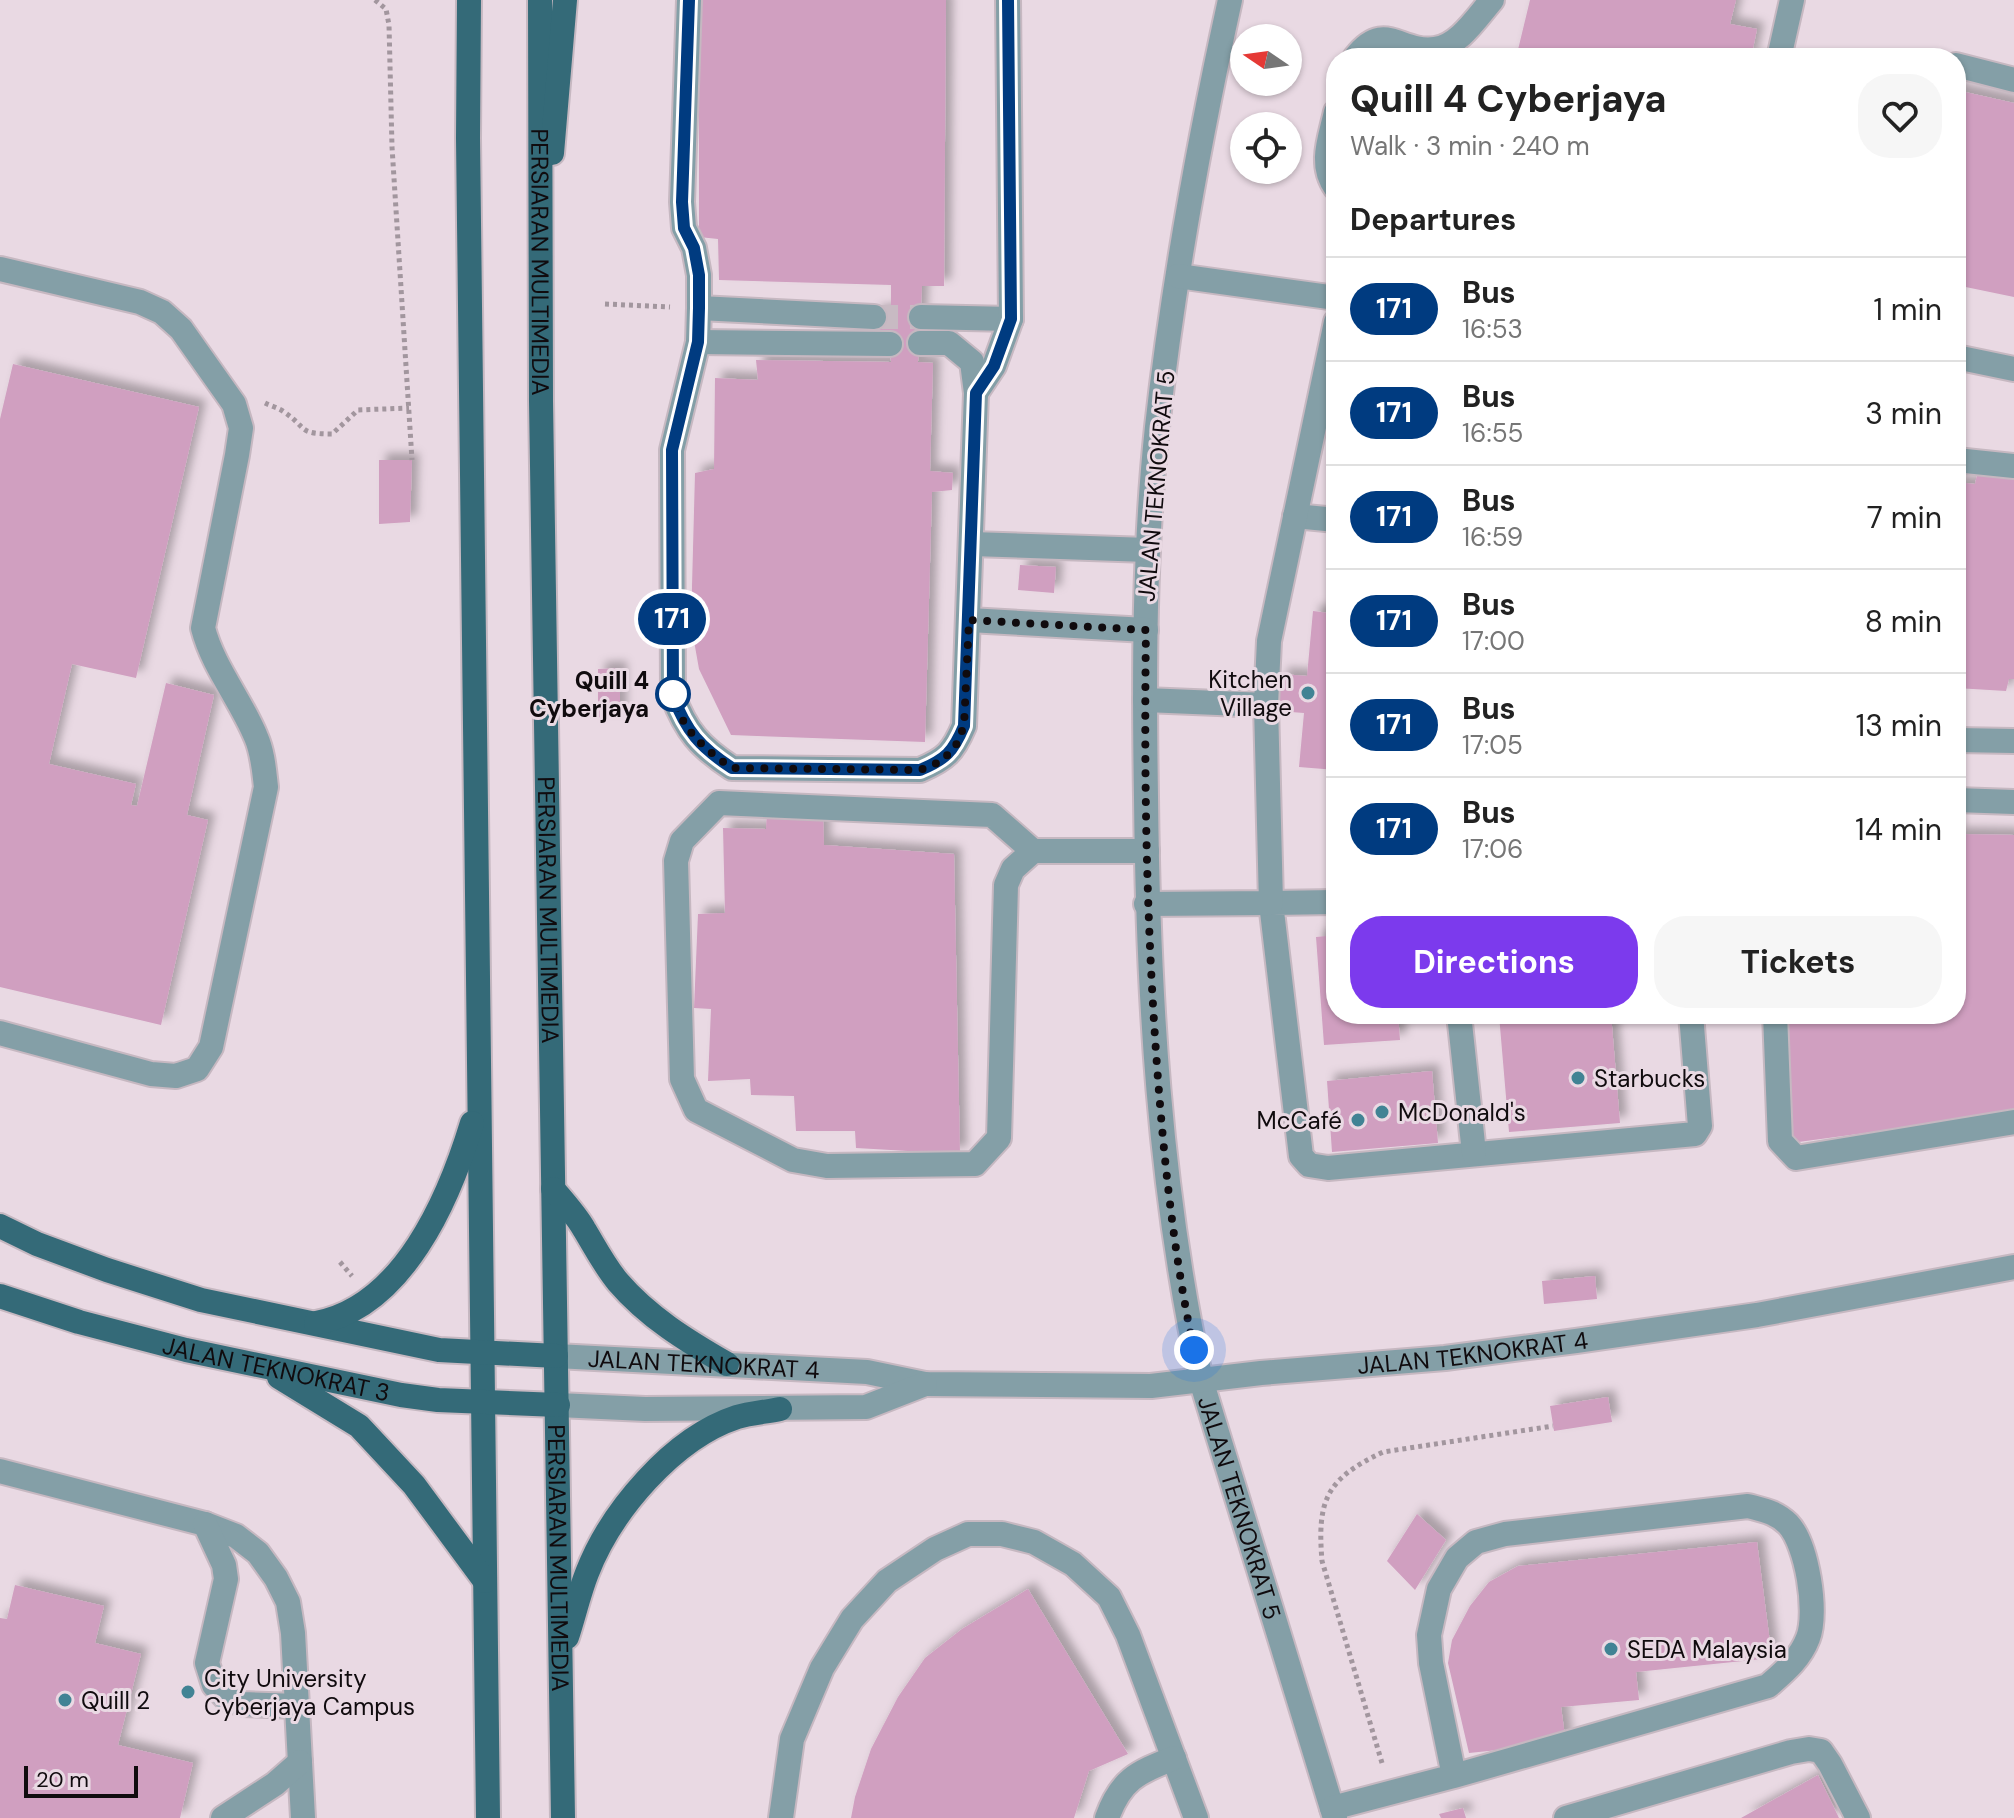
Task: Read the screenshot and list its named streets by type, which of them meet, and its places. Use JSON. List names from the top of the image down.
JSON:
{
  "streets": {
    "main road": ["PERSIARAN MULTIMEDIA", "JALAN TEKNOKRAT 4", "JALAN TEKNOKRAT 3"],
    "street": ["JALAN TEKNOKRAT 5"]
  },
  "crossings": [
    ["PERSIARAN MULTIMEDIA", "JALAN TEKNOKRAT 4"],
    ["PERSIARAN MULTIMEDIA", "JALAN TEKNOKRAT 3"],
    ["JALAN TEKNOKRAT 5", "JALAN TEKNOKRAT 4"],
    ["JALAN TEKNOKRAT 4", "JALAN TEKNOKRAT 3"]
  ],
  "places": [
    "Kitchen Village",
    "Quill 4 Cyberjaya",
    "Starbucks",
    "McDonald's",
    "McCafé",
    "SEDA Malaysia",
    "City University Cyberjaya Campus",
    "Quill 2"
  ],
  "lines": ["bus line 171"],
  "scale_bar": "20 m",
  "north": "left",
  "page": {
    "on_map": "171",
    "heading": [
      ["Quill 4 Cyberjaya", "Walk · 3 min · 240 m"],
      "Departures"
    ],
    "list": [
      {
        "mark": "171",
        "name": "Bus",
        "note": "16:53",
        "value": "1 min"
      },
      {
        "mark": "171",
        "name": "Bus",
        "note": "16:55",
        "value": "3 min"
      },
      {
        "mark": "171",
        "name": "Bus",
        "note": "16:59",
        "value": "7 min"
      },
      {
        "mark": "171",
        "name": "Bus",
        "note": "17:00",
        "value": "8 min"
      },
      {
        "mark": "171",
        "name": "Bus",
        "note": "17:05",
        "value": "13 min"
      },
      {
        "mark": "171",
        "name": "Bus",
        "note": "17:06",
        "value": "14 min"
      }
    ],
    "buttons": ["Directions", "Tickets"],
    "scale": "20 m"
  }
}
